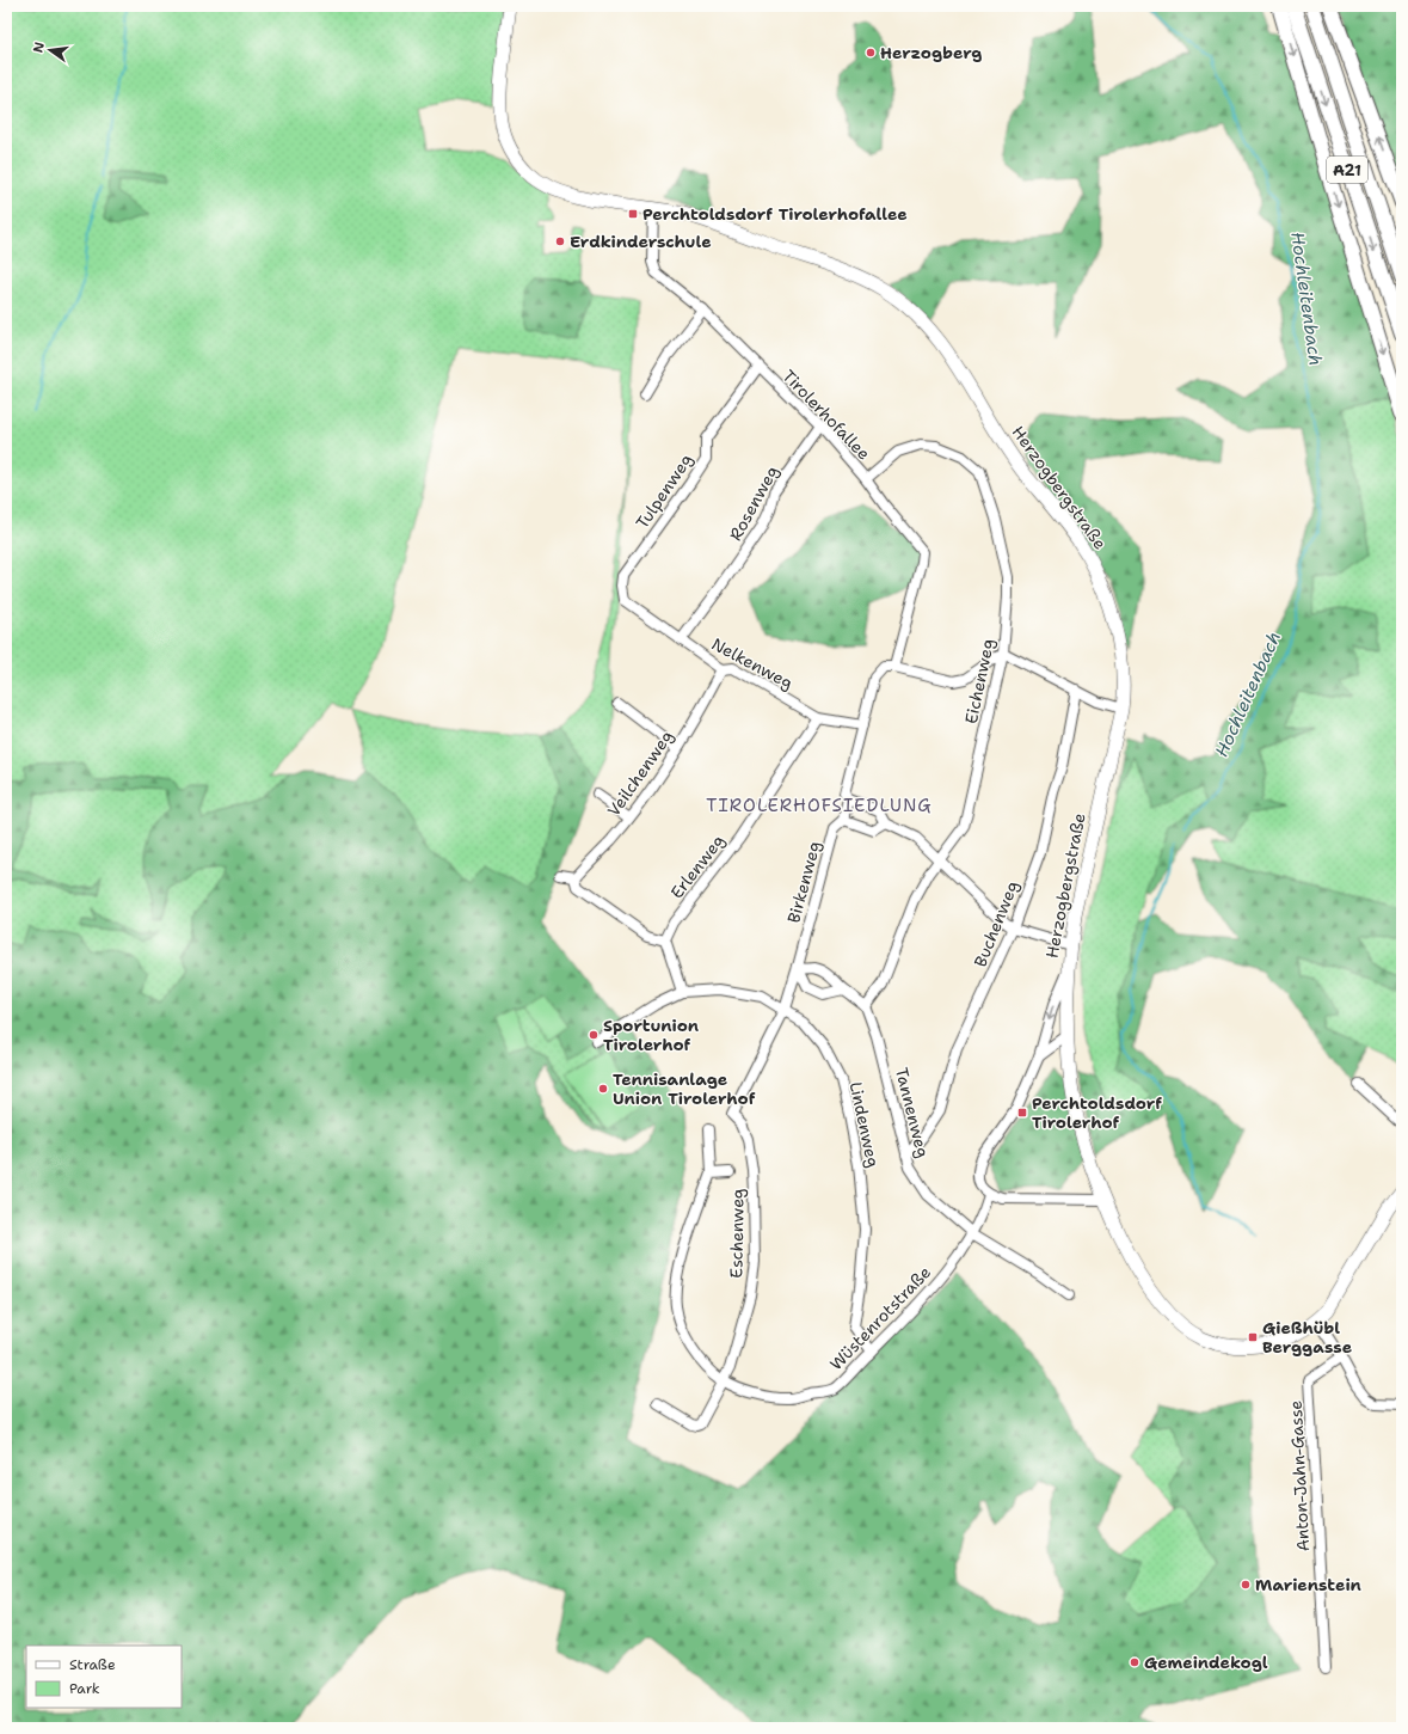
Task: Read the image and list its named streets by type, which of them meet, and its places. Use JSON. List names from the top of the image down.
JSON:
{
  "streets": {
    "highway": ["A21"],
    "main road": ["Herzogbergstraße"],
    "street": [
      "Tirolerhofallee",
      "Tulpenweg",
      "Rosenweg",
      "Nelkenweg",
      "Eichenweg",
      "Veilchenweg",
      "Erlenweg",
      "Birkenweg",
      "Buchenweg",
      "Tannenweg",
      "Lindenweg",
      "Eschenweg",
      "Wüstenrotstraße",
      "Anton-Jahn-Gasse"
    ]
  },
  "crossings": [
    ["Tirolerhofallee", "Herzogbergstraße"],
    ["Tirolerhofallee", "Tulpenweg"],
    ["Tirolerhofallee", "Rosenweg"],
    ["Tirolerhofallee", "Eichenweg"],
    ["Tirolerhofallee", "Birkenweg"],
    ["Tulpenweg", "Nelkenweg"],
    ["Rosenweg", "Nelkenweg"],
    ["Nelkenweg", "Veilchenweg"],
    ["Nelkenweg", "Erlenweg"],
    ["Nelkenweg", "Birkenweg"],
    ["Eichenweg", "Tannenweg"],
    ["Birkenweg", "Lindenweg"],
    ["Birkenweg", "Eschenweg"],
    ["Buchenweg", "Tannenweg"],
    ["Tannenweg", "Wüstenrotstraße"],
    ["Lindenweg", "Wüstenrotstraße"],
    ["Eschenweg", "Wüstenrotstraße"]
  ],
  "districts": ["TIROLERHOFSIEDLUNG"],
  "water": ["Hochleitenbach"],
  "places": {
    "other": [
      "Herzogberg",
      "Erdkinderschule",
      "Sportunion Tirolerhof",
      "Tennisanlage Union Tirolerhof",
      "Marienstein",
      "Gemeindekogl"
    ],
    "transit": ["Perchtoldsdorf Tirolerhofallee", "Perchtoldsdorf Tirolerhof", "Gießhübl Berggasse"]
  },
  "legend": ["Straße", "Park"],
  "north": "left"
}
